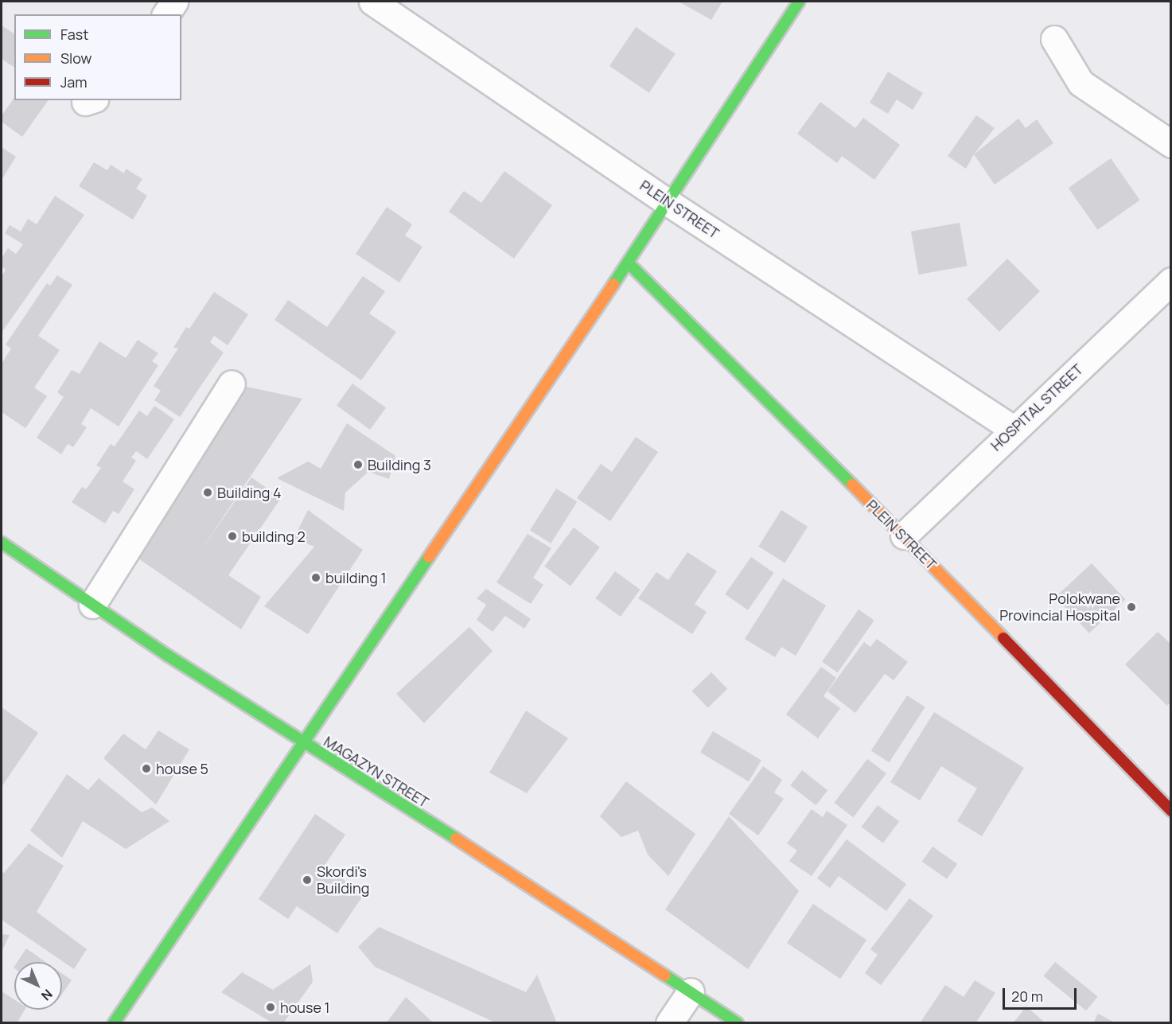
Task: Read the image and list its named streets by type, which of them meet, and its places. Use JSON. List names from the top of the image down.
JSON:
{
  "streets": {
    "street": ["PLEIN STREET", "HOSPITAL STREET", "MAGAZYN STREET"]
  },
  "crossings": [
    ["PLEIN STREET", "HOSPITAL STREET"]
  ],
  "places": [
    "Building 3",
    "Building 4",
    "building 2",
    "building 1",
    "Polokwane Provincial Hospital",
    "house 5",
    "Skordi's Building",
    "house 1"
  ],
  "legend": ["Fast", "Slow", "Jam"],
  "scale_bar": "20 m",
  "north": "bottom right"
}
